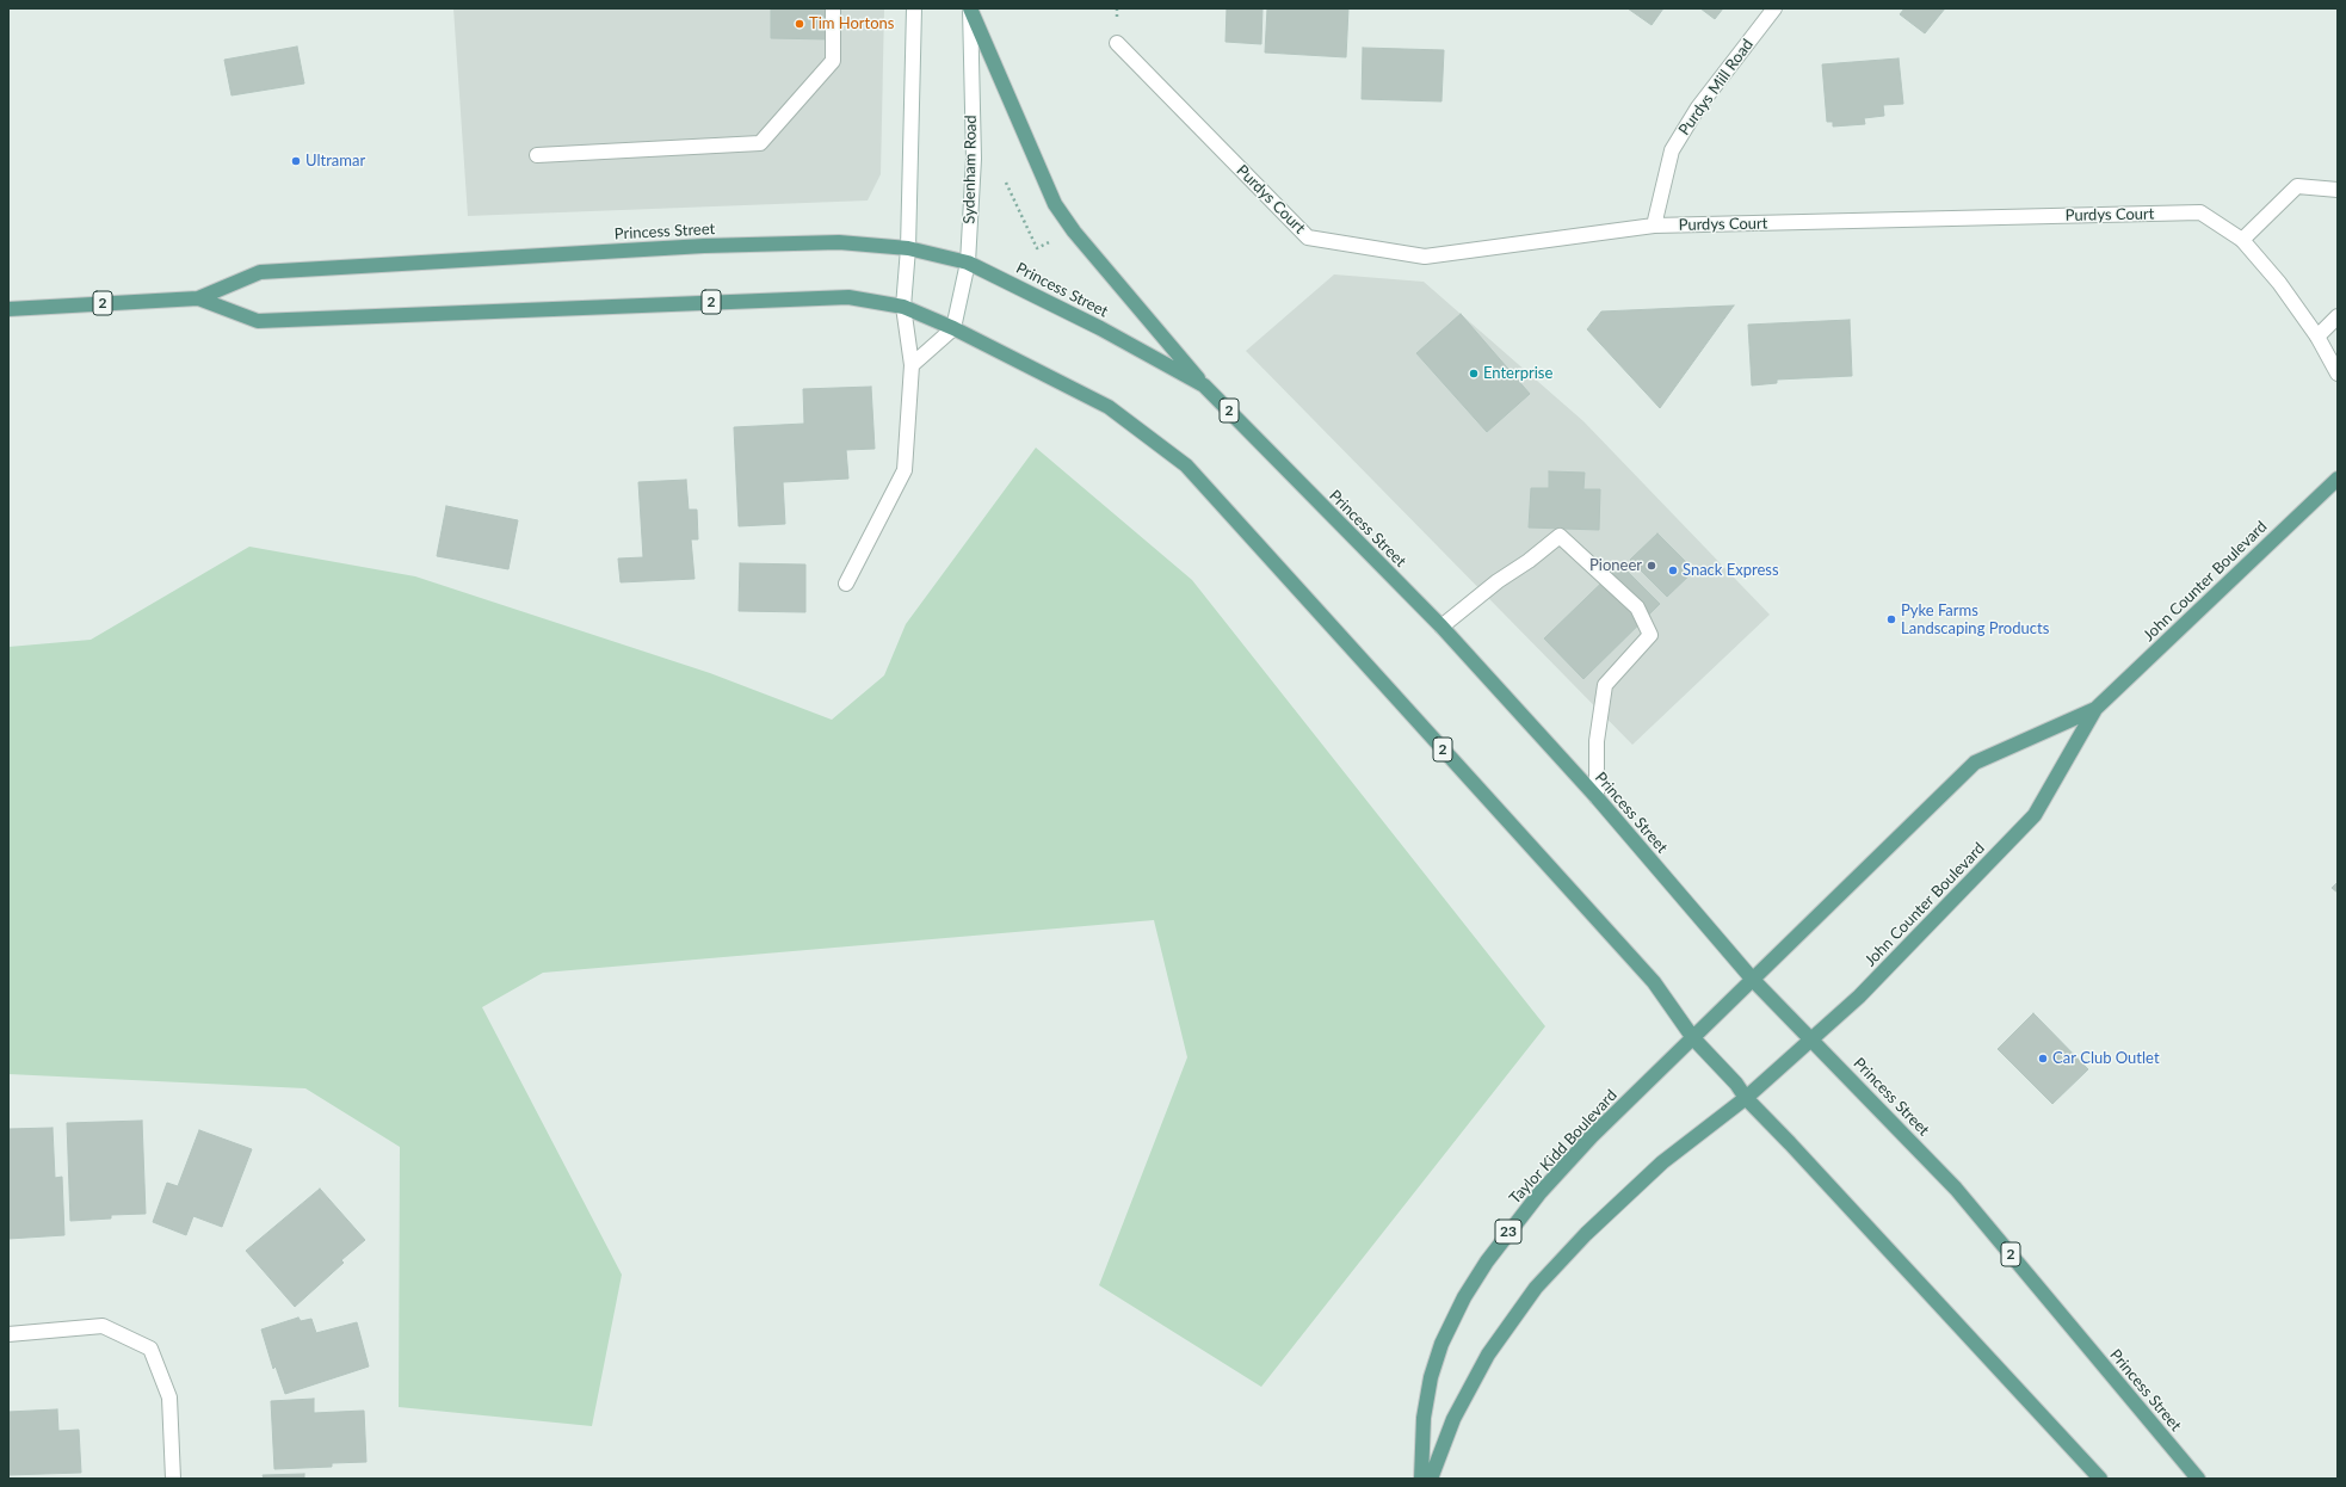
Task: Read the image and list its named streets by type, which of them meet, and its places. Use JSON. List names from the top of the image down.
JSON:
{
  "streets": {
    "main road": [
      "Princess Street",
      "2",
      "John Counter Boulevard",
      "Taylor Kidd Boulevard",
      "23"
    ],
    "street": ["Purdys Mill Road", "Sydenham Road", "Purdys Court"]
  },
  "crossings": [
    ["Purdys Mill Road", "Purdys Court"],
    ["Sydenham Road", "Princess Street"],
    ["Princess Street", "John Counter Boulevard"],
    ["Princess Street", "Taylor Kidd Boulevard"],
    ["John Counter Boulevard", "Taylor Kidd Boulevard"]
  ],
  "places": [
    "Tim Hortons",
    "Ultramar",
    "Enterprise",
    "Pioneer",
    "Snack Express",
    "Pyke Farms Landscaping Products",
    "Car Club Outlet"
  ]
}
